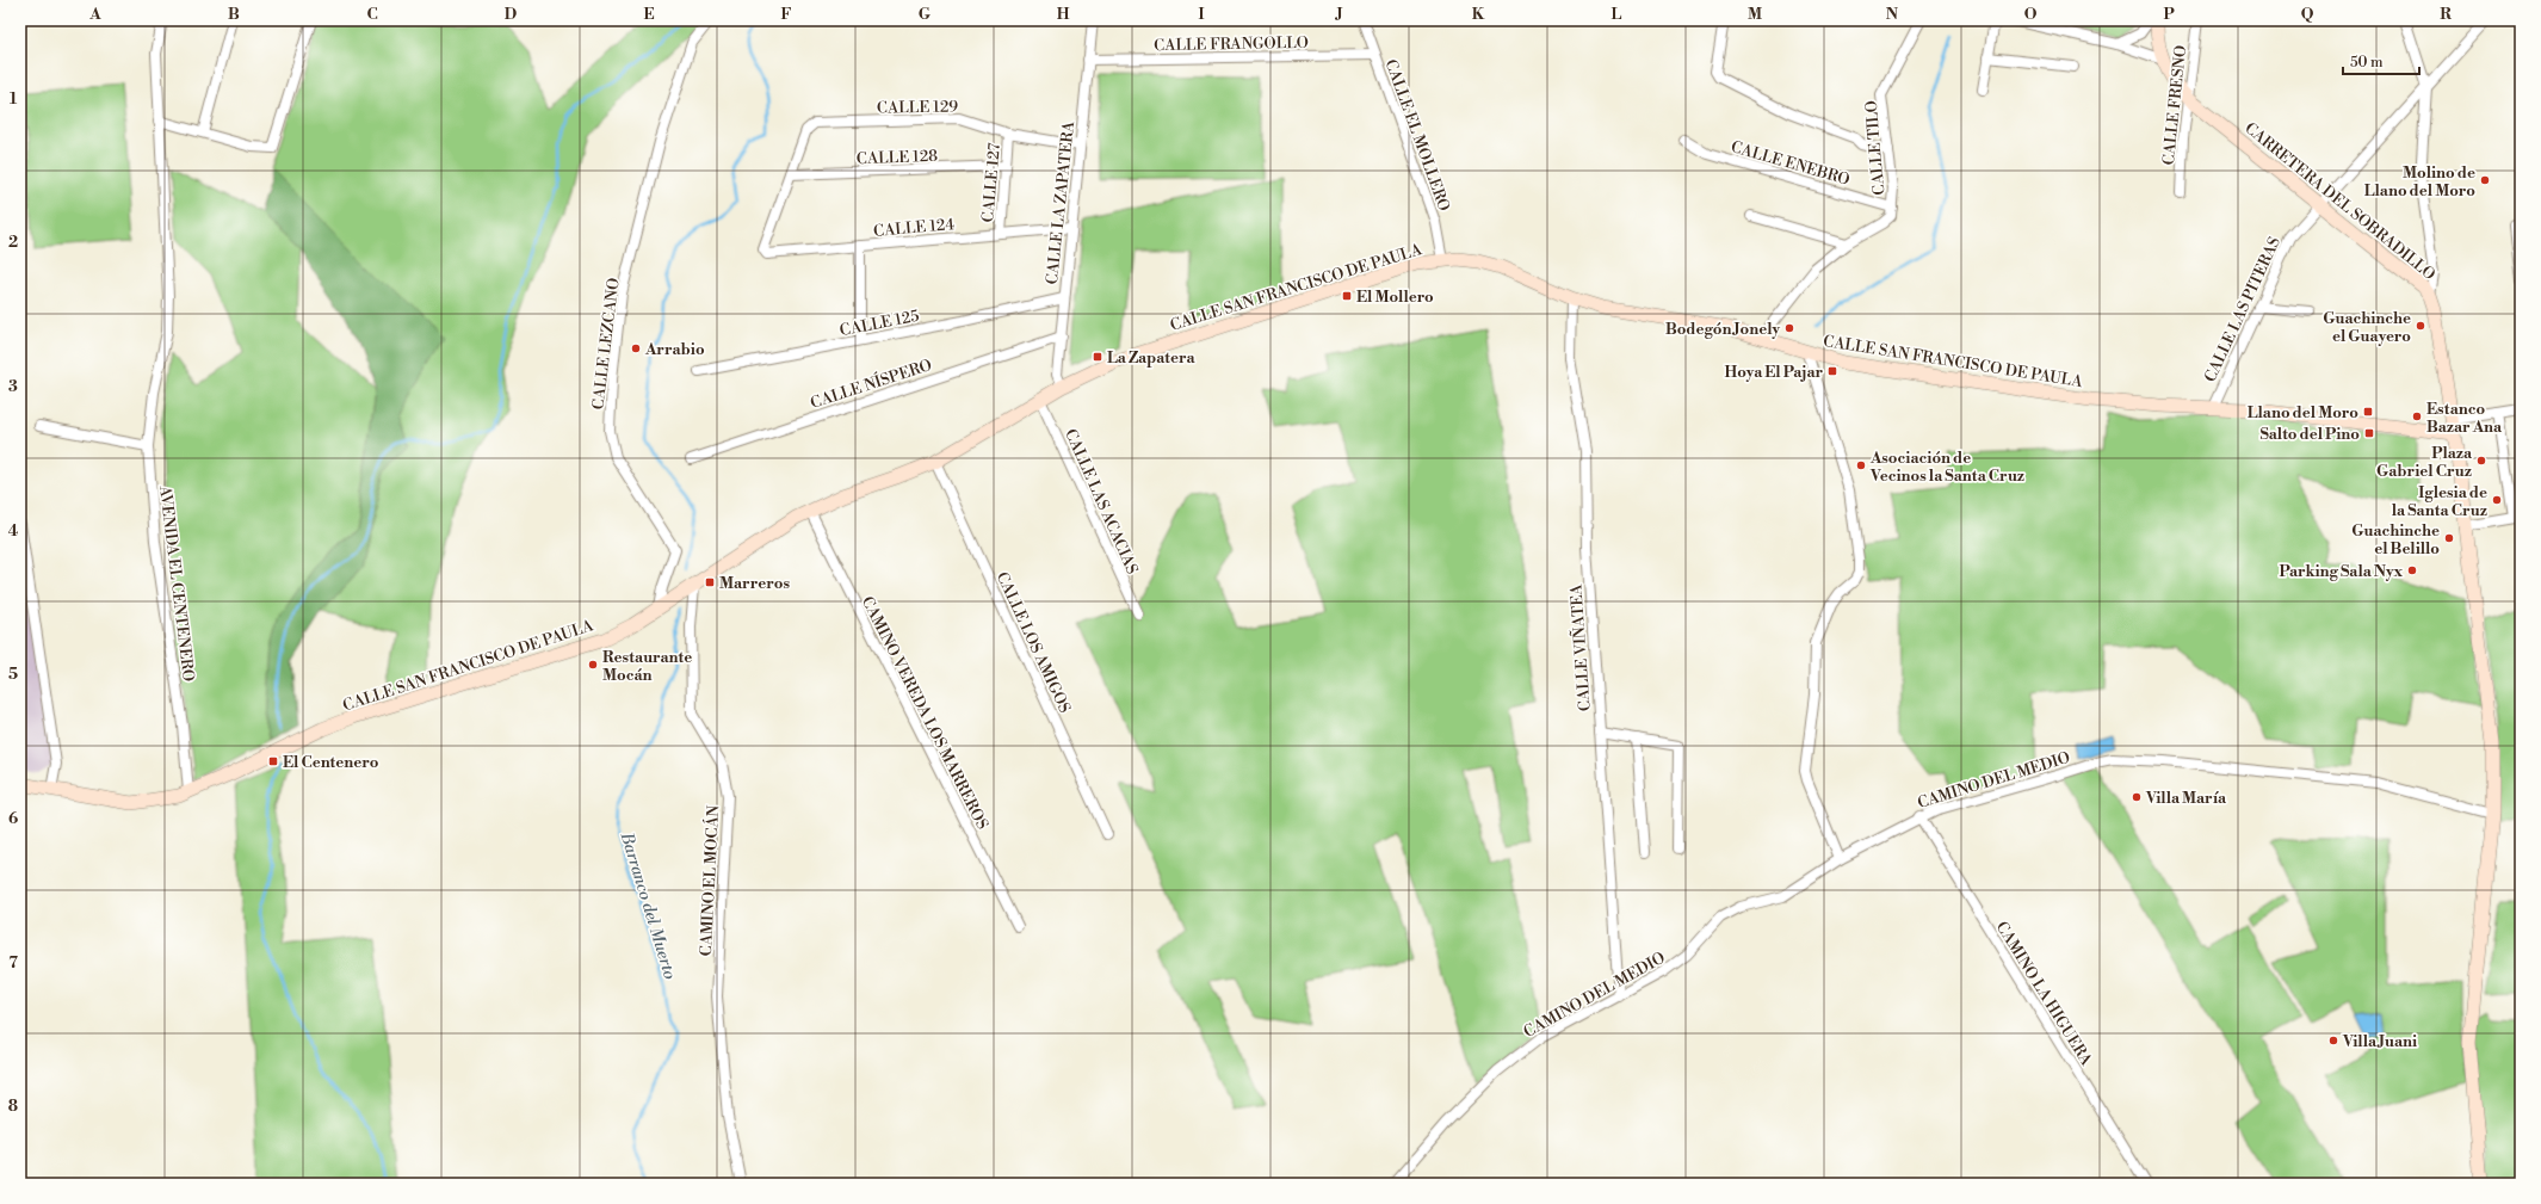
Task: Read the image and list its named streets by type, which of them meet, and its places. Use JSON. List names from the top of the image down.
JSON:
{
  "streets": {
    "main road": ["CARRETERA DEL SOBRADILLO", "CALLE SAN FRANCISCO DE PAULA"],
    "street": [
      "CALLE FRANGOLLO",
      "CALLE FRESNO",
      "CALLE 129",
      "CALLE EL MOLLERO",
      "CALLE TILO",
      "CALLE 128",
      "CALLE ENEBRO",
      "CALLE 127",
      "CALLE LA ZAPATERA",
      "CALLE 124",
      "CALLE LAS PITERAS",
      "CALLE 125",
      "CALLE LEZCANO",
      "CALLE NÍSPERO",
      "CALLE LAS ACACIAS",
      "AVENIDA EL CENTENERO",
      "CALLE LOS AMIGOS",
      "CALLE VIÑATEA",
      "CAMINO VEREDA LOS MARREROS",
      "CAMINO DEL MEDIO",
      "CAMINO EL MOCÁN",
      "CAMINO LA HIGUERA"
    ]
  },
  "crossings": [
    ["CALLE FRANGOLLO", "CALLE EL MOLLERO"],
    ["CALLE FRANGOLLO", "CALLE LA ZAPATERA"],
    ["CALLE FRESNO", "CARRETERA DEL SOBRADILLO"],
    ["CALLE 129", "CALLE 128"],
    ["CALLE 129", "CALLE 127"],
    ["CALLE 129", "CALLE LA ZAPATERA"],
    ["CALLE 129", "CALLE 124"],
    ["CALLE EL MOLLERO", "CALLE SAN FRANCISCO DE PAULA"],
    ["CALLE TILO", "CALLE ENEBRO"],
    ["CALLE TILO", "CALLE SAN FRANCISCO DE PAULA"],
    ["CALLE 128", "CALLE 127"],
    ["CALLE 128", "CALLE 124"],
    ["CALLE 127", "CALLE 124"],
    ["CARRETERA DEL SOBRADILLO", "CALLE SAN FRANCISCO DE PAULA"],
    ["CARRETERA DEL SOBRADILLO", "CALLE LAS PITERAS"],
    ["CARRETERA DEL SOBRADILLO", "CAMINO DEL MEDIO"],
    ["CALLE LA ZAPATERA", "CALLE 124"],
    ["CALLE LA ZAPATERA", "CALLE SAN FRANCISCO DE PAULA"],
    ["CALLE LA ZAPATERA", "CALLE 125"],
    ["CALLE LA ZAPATERA", "CALLE NÍSPERO"],
    ["CALLE SAN FRANCISCO DE PAULA", "CALLE LAS PITERAS"],
    ["CALLE SAN FRANCISCO DE PAULA", "CALLE LEZCANO"],
    ["CALLE SAN FRANCISCO DE PAULA", "CALLE LAS ACACIAS"],
    ["CALLE SAN FRANCISCO DE PAULA", "AVENIDA EL CENTENERO"],
    ["CALLE SAN FRANCISCO DE PAULA", "CALLE LOS AMIGOS"],
    ["CALLE SAN FRANCISCO DE PAULA", "CALLE VIÑATEA"],
    ["CALLE SAN FRANCISCO DE PAULA", "CAMINO VEREDA LOS MARREROS"],
    ["CALLE SAN FRANCISCO DE PAULA", "CAMINO EL MOCÁN"],
    ["CALLE VIÑATEA", "CAMINO DEL MEDIO"],
    ["CAMINO DEL MEDIO", "CAMINO LA HIGUERA"]
  ],
  "water": ["Barranco del Muerto"],
  "places": {
    "other": [
      "Molino de Llano del Moro",
      "Guachinche el Guayero",
      "Bodegón Jonely",
      "Arrabio",
      "Estanco Bazar Ana",
      "Plaza Gabriel Cruz",
      "Asociación de Vecinos la Santa Cruz",
      "Iglesia de la Santa Cruz",
      "Guachinche el Belillo",
      "Parking Sala Nyx",
      "Restaurante Mocán",
      "Villa María",
      "Villa Juani"
    ],
    "transit": [
      "El Mollero",
      "La Zapatera",
      "Hoya El Pajar",
      "Llano del Moro",
      "Salto del Pino",
      "Marreros",
      "El Centenero"
    ]
  },
  "scale_bar": "50 m",
  "grid": {
    "columns": [
      "A",
      "B",
      "C",
      "D",
      "E",
      "F",
      "G",
      "H",
      "I",
      "J",
      "K",
      "L",
      "M",
      "N",
      "O",
      "P",
      "Q",
      "R"
    ],
    "rows": [
      "1",
      "2",
      "3",
      "4",
      "5",
      "6",
      "7",
      "8"
    ]
  }
}
